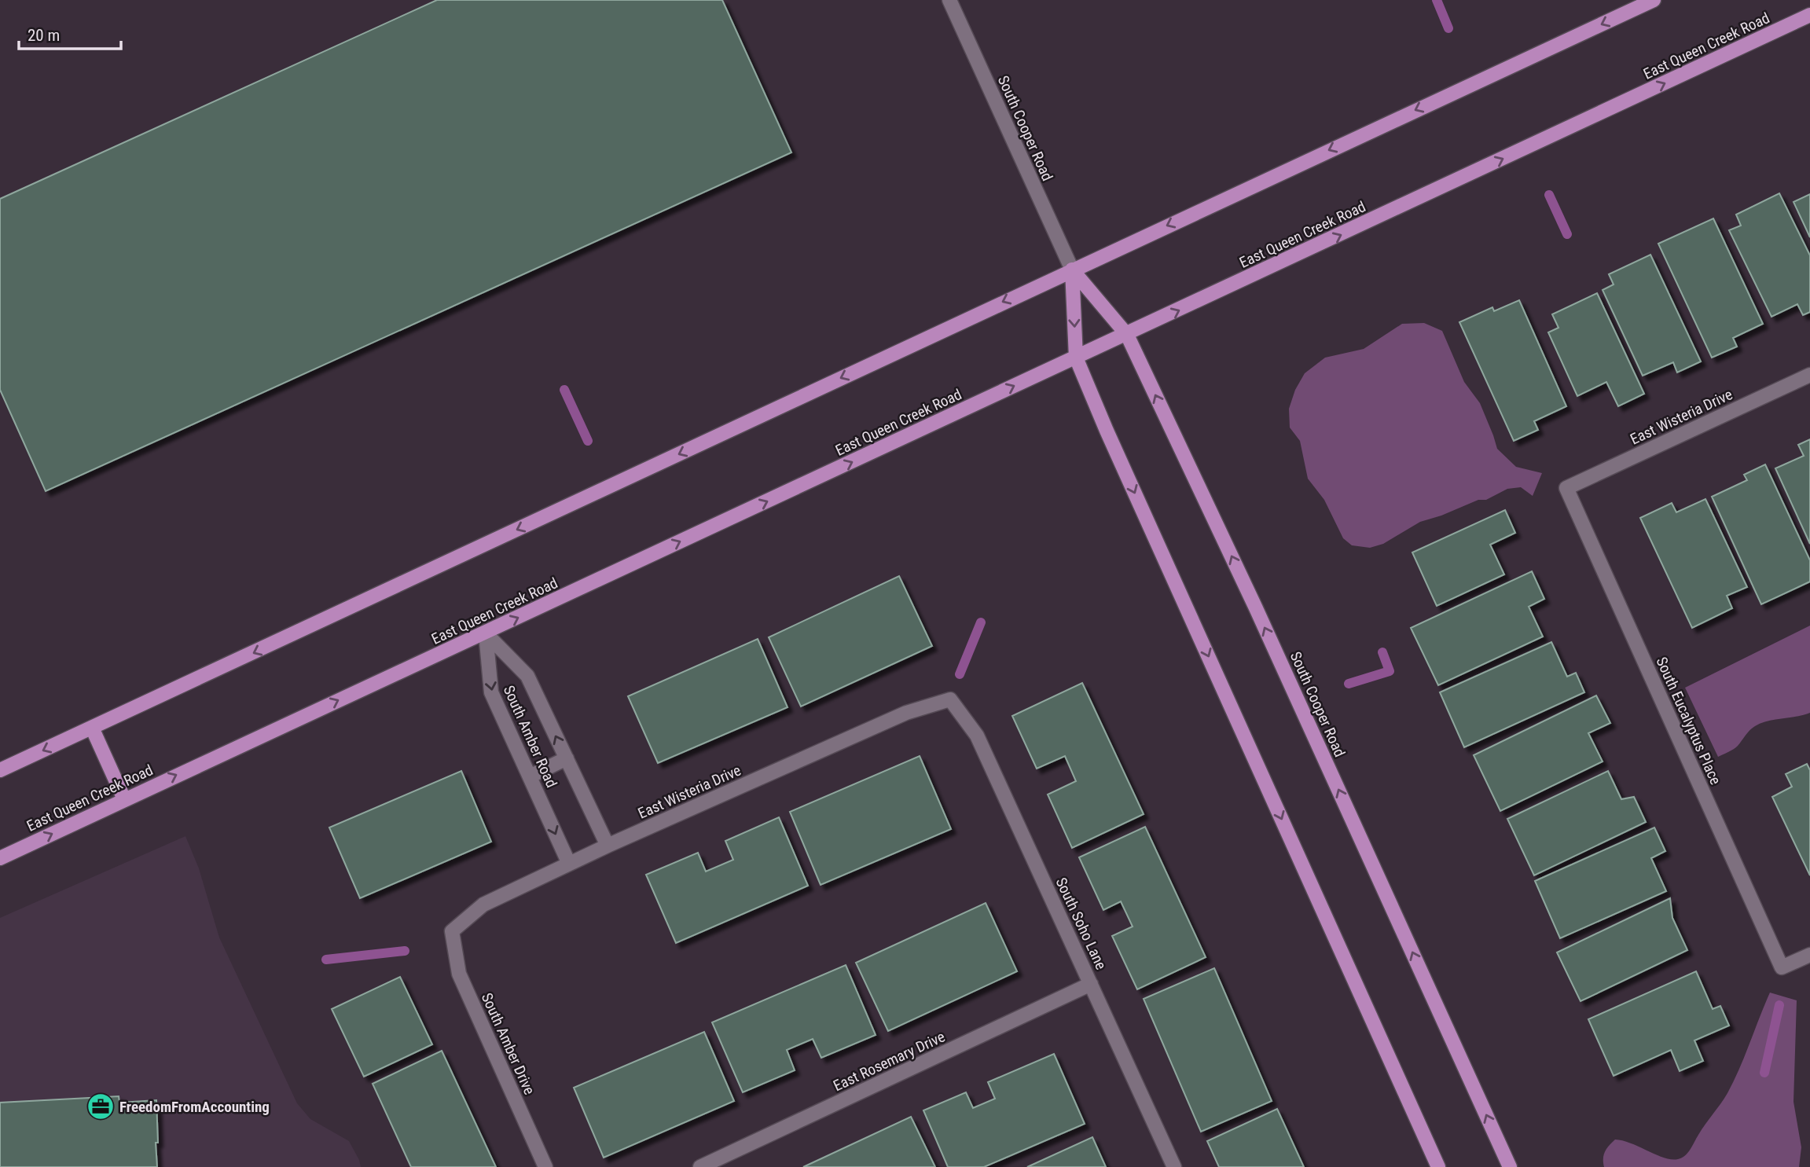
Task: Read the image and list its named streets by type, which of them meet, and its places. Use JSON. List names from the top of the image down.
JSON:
{
  "streets": {
    "main road": ["East Queen Creek Road", "South Cooper Road"],
    "street": [
      "East Wisteria Drive",
      "South Eucalyptus Place",
      "South Amber Road",
      "South Soho Lane",
      "South Amber Drive",
      "East Rosemary Drive"
    ]
  },
  "crossings": [
    ["East Queen Creek Road", "South Cooper Road"],
    ["East Queen Creek Road", "South Amber Road"],
    ["East Wisteria Drive", "South Eucalyptus Place"],
    ["East Wisteria Drive", "South Amber Road"],
    ["East Wisteria Drive", "South Soho Lane"],
    ["East Wisteria Drive", "South Amber Drive"],
    ["South Soho Lane", "East Rosemary Drive"]
  ],
  "places": {
    "office": ["FreedomFromAccounting"]
  },
  "scale_bar": "20 m"
}
